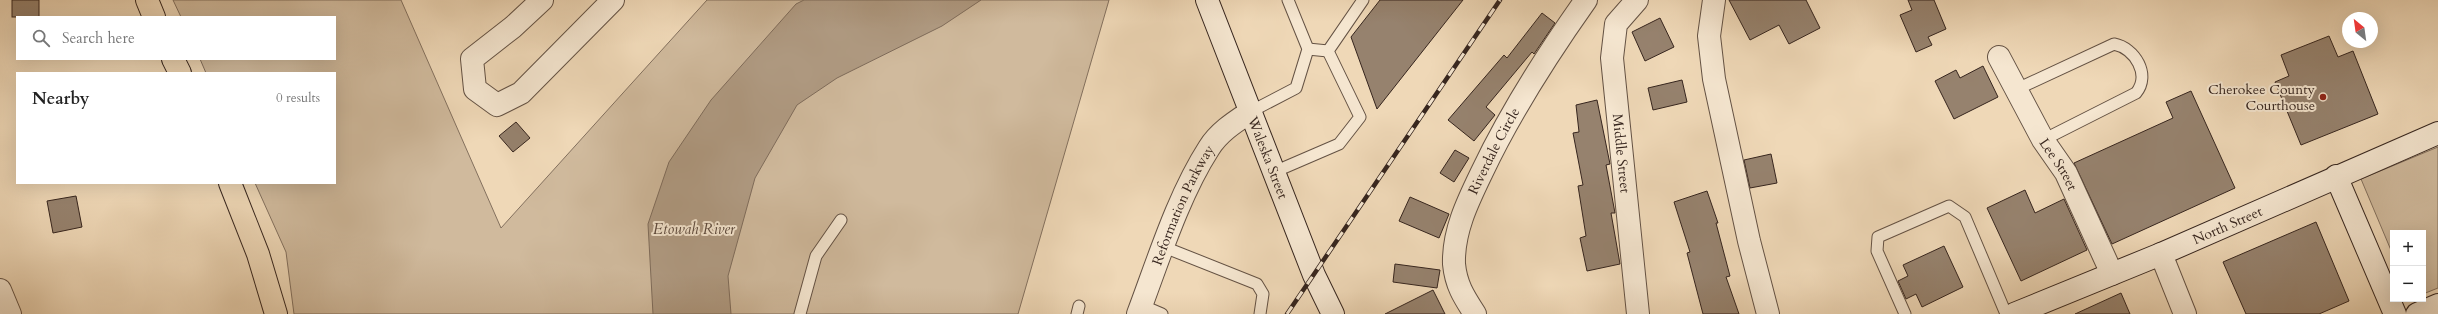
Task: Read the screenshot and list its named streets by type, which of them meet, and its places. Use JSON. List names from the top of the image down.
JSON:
{
  "streets": {
    "street": [
      "Riverdale Circle",
      "Middle Street",
      "Waleska Street",
      "Lee Street",
      "Reformation Parkway",
      "North Street"
    ]
  },
  "crossings": [
    ["Waleska Street", "Reformation Parkway"],
    ["Lee Street", "North Street"]
  ],
  "water": ["Etowah River"],
  "places": ["Cherokee County Courthouse"],
  "north": "top left",
  "page": {
    "search": "Search here",
    "heading": ["Nearby", "0 results"],
    "map_buttons": ["+", "−"]
  }
}
